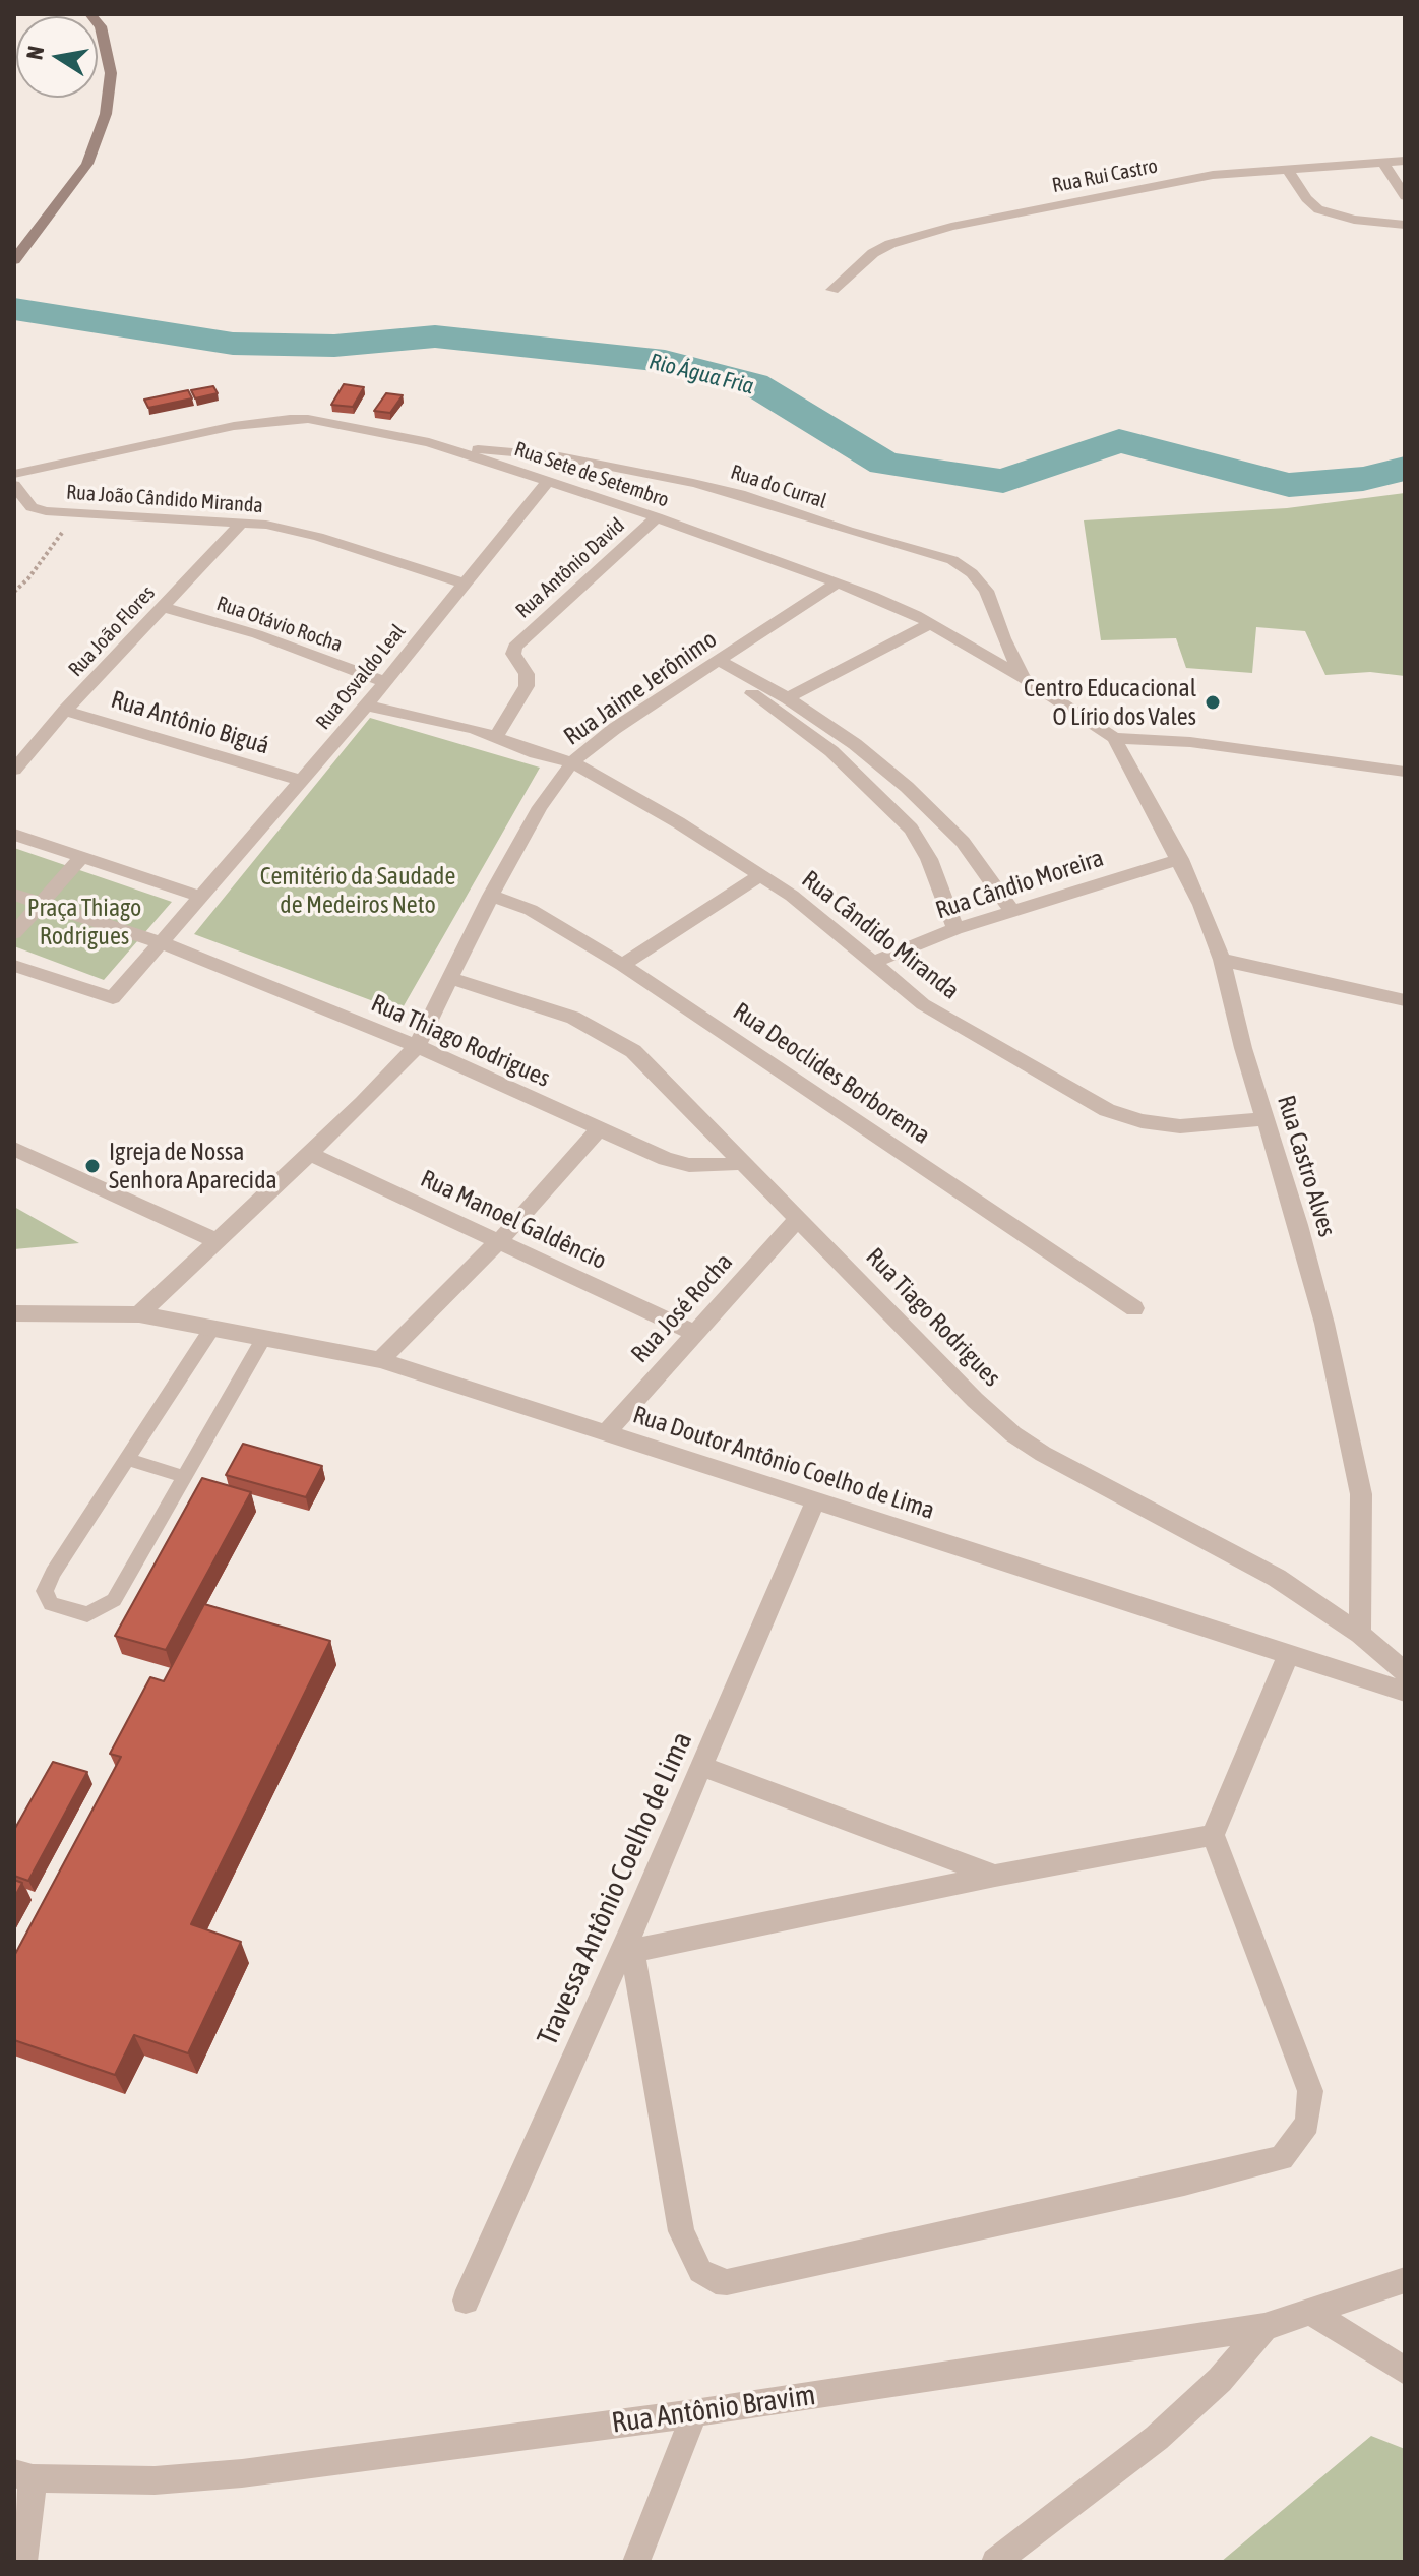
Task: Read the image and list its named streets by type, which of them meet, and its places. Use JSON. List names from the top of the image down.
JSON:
{
  "streets": {
    "street": [
      "Rua Rui Castro",
      "Rua Sete de Setembro",
      "Rua do Curral",
      "Rua João Cândido Miranda",
      "Rua Antônio David",
      "Rua Otávio Rocha",
      "Rua João Flores",
      "Rua Osvaldo Leal",
      "Rua Jaime Jerônimo",
      "Rua Antônio Biguá",
      "Rua Cândio Moreira",
      "Rua Cândido Miranda",
      "Rua Thiago Rodrigues",
      "Rua Deoclides Borborema",
      "Rua Castro Alves",
      "Rua Manoel Galdêncio",
      "Rua José Rocha",
      "Rua Tiago Rodrigues",
      "Rua Doutor Antônio Coelho de Lima",
      "Travessa Antônio Coelho de Lima",
      "Rua Antônio Bravim"
    ]
  },
  "crossings": [
    ["Rua Sete de Setembro", "Rua do Curral"],
    ["Rua Sete de Setembro", "Rua Antônio David"],
    ["Rua Sete de Setembro", "Rua Osvaldo Leal"],
    ["Rua Sete de Setembro", "Rua Jaime Jerônimo"],
    ["Rua Sete de Setembro", "Rua Castro Alves"],
    ["Rua João Cândido Miranda", "Rua João Flores"],
    ["Rua João Cândido Miranda", "Rua Osvaldo Leal"],
    ["Rua Antônio David", "Rua Cândido Miranda"],
    ["Rua Otávio Rocha", "Rua João Flores"],
    ["Rua Otávio Rocha", "Rua Osvaldo Leal"],
    ["Rua João Flores", "Rua Antônio Biguá"],
    ["Rua Osvaldo Leal", "Rua Antônio Biguá"],
    ["Rua Osvaldo Leal", "Rua Cândido Miranda"],
    ["Rua Jaime Jerônimo", "Rua Cândido Miranda"],
    ["Rua Jaime Jerônimo", "Rua Thiago Rodrigues"],
    ["Rua Jaime Jerônimo", "Rua Deoclides Borborema"],
    ["Rua Jaime Jerônimo", "Rua Manoel Galdêncio"],
    ["Rua Jaime Jerônimo", "Rua Tiago Rodrigues"],
    ["Rua Jaime Jerônimo", "Rua Doutor Antônio Coelho de Lima"],
    ["Rua Cândio Moreira", "Rua Cândido Miranda"],
    ["Rua Cândio Moreira", "Rua Castro Alves"],
    ["Rua Cândido Miranda", "Rua Castro Alves"],
    ["Rua Thiago Rodrigues", "Rua Tiago Rodrigues"],
    ["Rua Castro Alves", "Rua Tiago Rodrigues"],
    ["Rua Manoel Galdêncio", "Rua José Rocha"],
    ["Rua José Rocha", "Rua Tiago Rodrigues"],
    ["Rua José Rocha", "Rua Doutor Antônio Coelho de Lima"],
    ["Rua Doutor Antônio Coelho de Lima", "Travessa Antônio Coelho de Lima"]
  ],
  "water": ["Rio Água Fria"],
  "parks": ["Cemitério da Saudade de Medeiros Neto", "Praça Thiago Rodrigues"],
  "places": ["Centro Educacional O Lírio dos Vales", "Igreja de Nossa Senhora Aparecida"],
  "north": "left"
}
